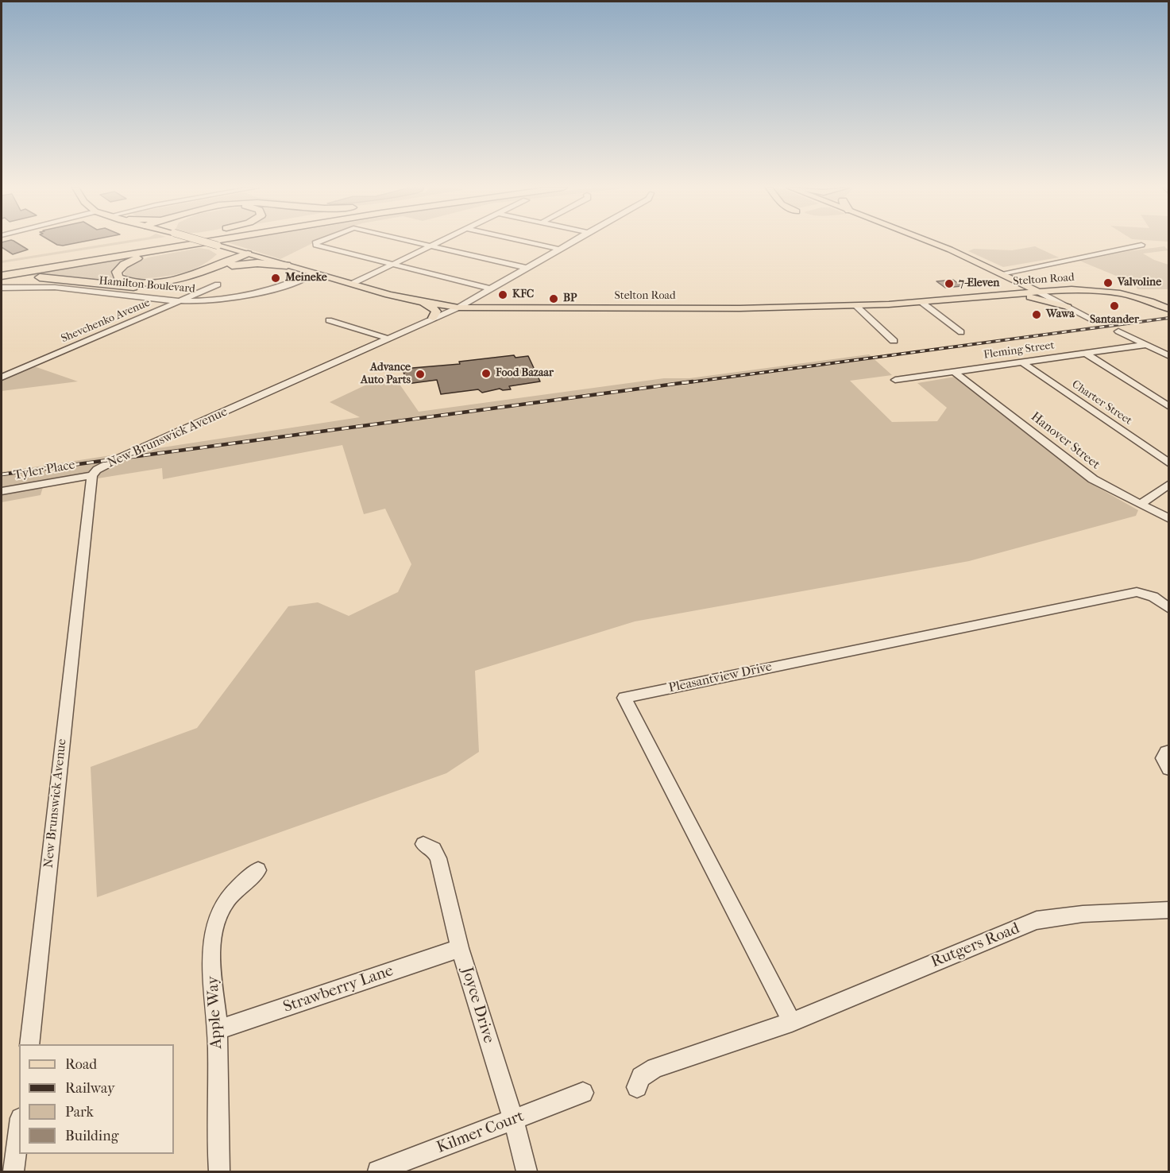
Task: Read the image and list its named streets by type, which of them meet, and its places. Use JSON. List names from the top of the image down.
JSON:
{
  "streets": {
    "main road": ["Stelton Road"],
    "street": [
      "Hamilton Boulevard",
      "Shevchenko Avenue",
      "Fleming Street",
      "Charter Street",
      "New Brunswick Avenue",
      "Hanover Street",
      "Tyler Place",
      "Pleasantview Drive",
      "Rutgers Road",
      "Strawberry Lane",
      "Joyce Drive",
      "Apple Way",
      "Kilmer Court"
    ]
  },
  "crossings": [
    ["Stelton Road", "Hamilton Boulevard"],
    ["Stelton Road", "New Brunswick Avenue"],
    ["Hamilton Boulevard", "Shevchenko Avenue"],
    ["Fleming Street", "Charter Street"],
    ["Fleming Street", "Hanover Street"],
    ["New Brunswick Avenue", "Tyler Place"],
    ["Pleasantview Drive", "Rutgers Road"],
    ["Strawberry Lane", "Joyce Drive"],
    ["Strawberry Lane", "Apple Way"],
    ["Joyce Drive", "Kilmer Court"]
  ],
  "places": [
    "Meineke",
    "Valvoline",
    "7-Eleven",
    "KFC",
    "BP",
    "Santander",
    "Wawa",
    "Food Bazaar",
    "Advance Auto Parts"
  ],
  "legend": [
    "Road",
    "Railway",
    "Park",
    "Building"
  ]
}
